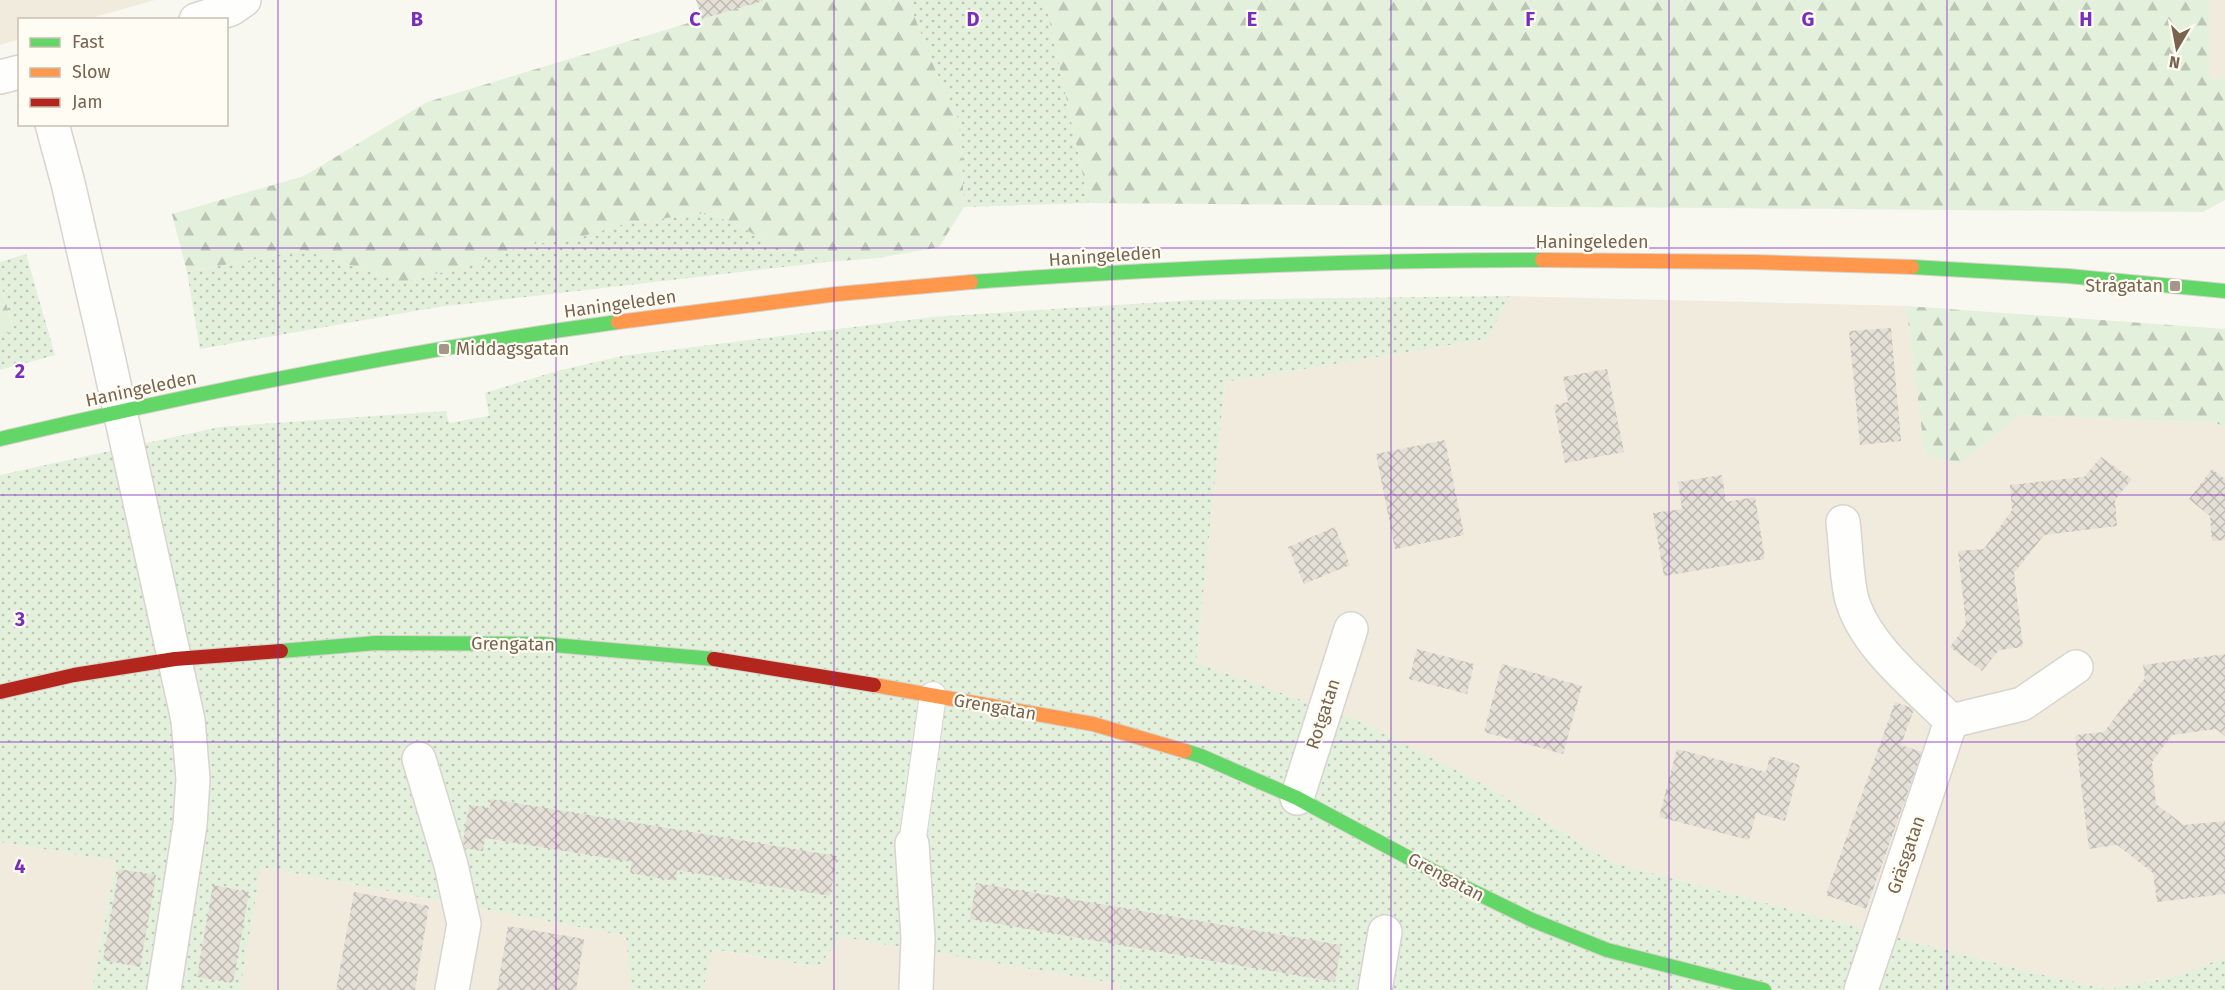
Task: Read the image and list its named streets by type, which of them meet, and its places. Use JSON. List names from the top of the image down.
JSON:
{
  "streets": {
    "main road": ["Haningeleden", "Grengatan"],
    "street": ["Rotgatan", "Gräsgatan"]
  },
  "crossings": [
    ["Grengatan", "Rotgatan"]
  ],
  "places": {
    "transit": ["Strågatan", "Middagsgatan"]
  },
  "legend": ["Fast", "Slow", "Jam"],
  "north": "bottom",
  "grid": {
    "columns": [
      "B",
      "C",
      "D",
      "E",
      "F",
      "G",
      "H"
    ],
    "rows": ["2", "3", "4"]
  }
}
